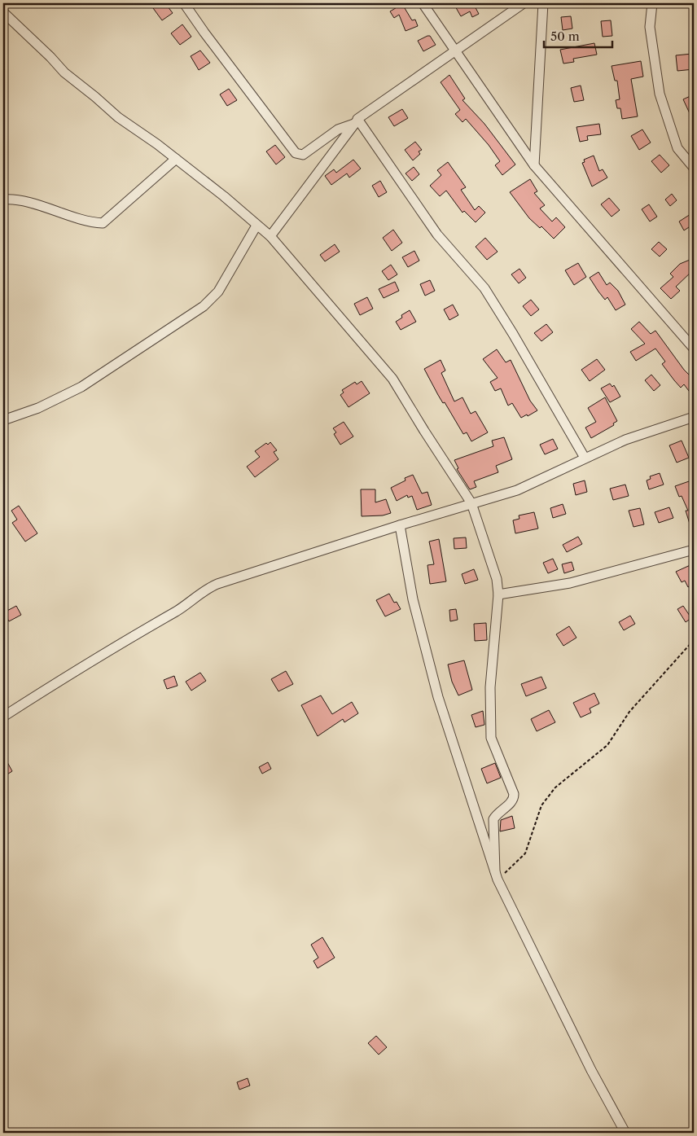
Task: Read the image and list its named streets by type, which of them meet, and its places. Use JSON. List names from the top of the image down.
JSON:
{
  "scale_bar": "50 m"
}
